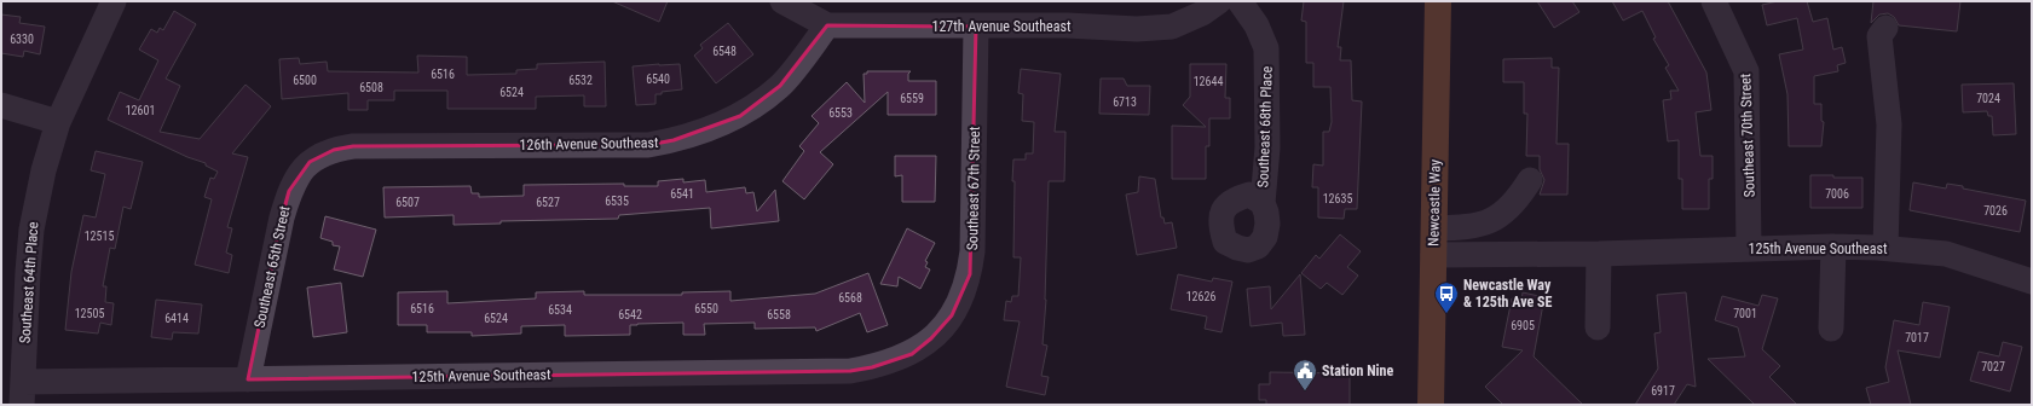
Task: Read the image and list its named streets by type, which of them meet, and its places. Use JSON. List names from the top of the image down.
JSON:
{
  "streets": {
    "main road": ["Newcastle Way"],
    "street": [
      "127th Avenue Southeast",
      "Southeast 68th Place",
      "Southeast 70th Street",
      "126th Avenue Southeast",
      "Southeast 67th Street",
      "125th Avenue Southeast",
      "Southeast 65th Street",
      "Southeast 64th Place"
    ]
  },
  "crossings": [
    ["127th Avenue Southeast", "126th Avenue Southeast"],
    ["127th Avenue Southeast", "Southeast 67th Street"],
    ["Southeast 70th Street", "125th Avenue Southeast"],
    ["126th Avenue Southeast", "Southeast 65th Street"],
    ["Southeast 67th Street", "125th Avenue Southeast"],
    ["Newcastle Way", "125th Avenue Southeast"],
    ["125th Avenue Southeast", "Southeast 65th Street"],
    ["125th Avenue Southeast", "Southeast 64th Place"]
  ],
  "places": {
    "bus stop": ["Newcastle Way & 125th Ave SE"],
    "public building": ["Station Nine"]
  },
  "house_numbers": [
    "6330",
    "6548",
    "6516",
    "6540",
    "6500",
    "6532",
    "12644",
    "6508",
    "6524",
    "6559",
    "7024",
    "6713",
    "12601",
    "6553",
    "6541",
    "7006",
    "12635",
    "6535",
    "6507",
    "6527",
    "7026",
    "12515",
    "12626",
    "6568",
    "6516",
    "6550",
    "6534",
    "12505",
    "7001",
    "6542",
    "6558",
    "6414",
    "6524",
    "6905",
    "7017",
    "7027",
    "6917"
  ]
}
